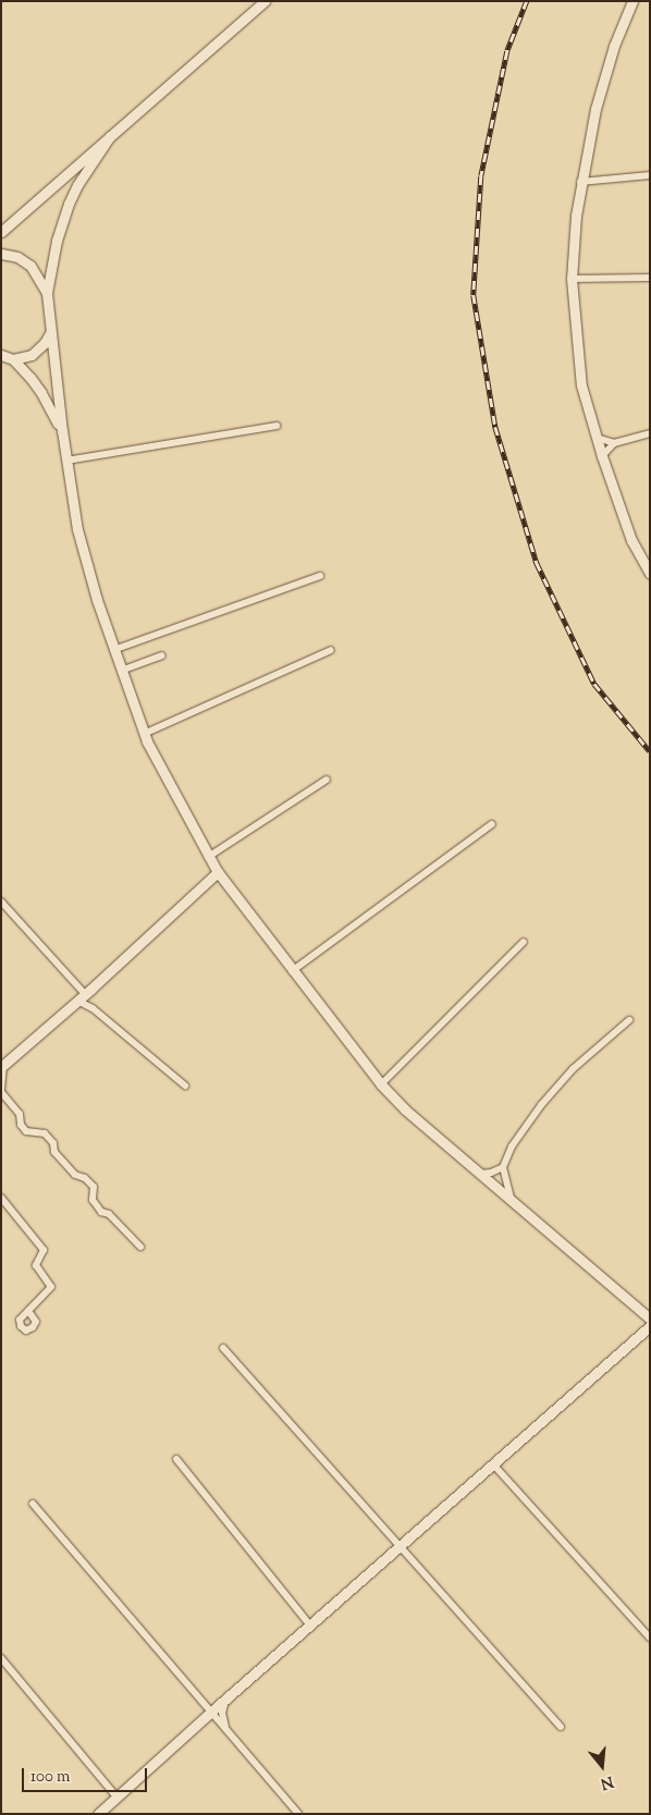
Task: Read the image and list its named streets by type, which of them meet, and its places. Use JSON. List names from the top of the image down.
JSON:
{
  "scale_bar": "100 m",
  "north": "bottom"
}
